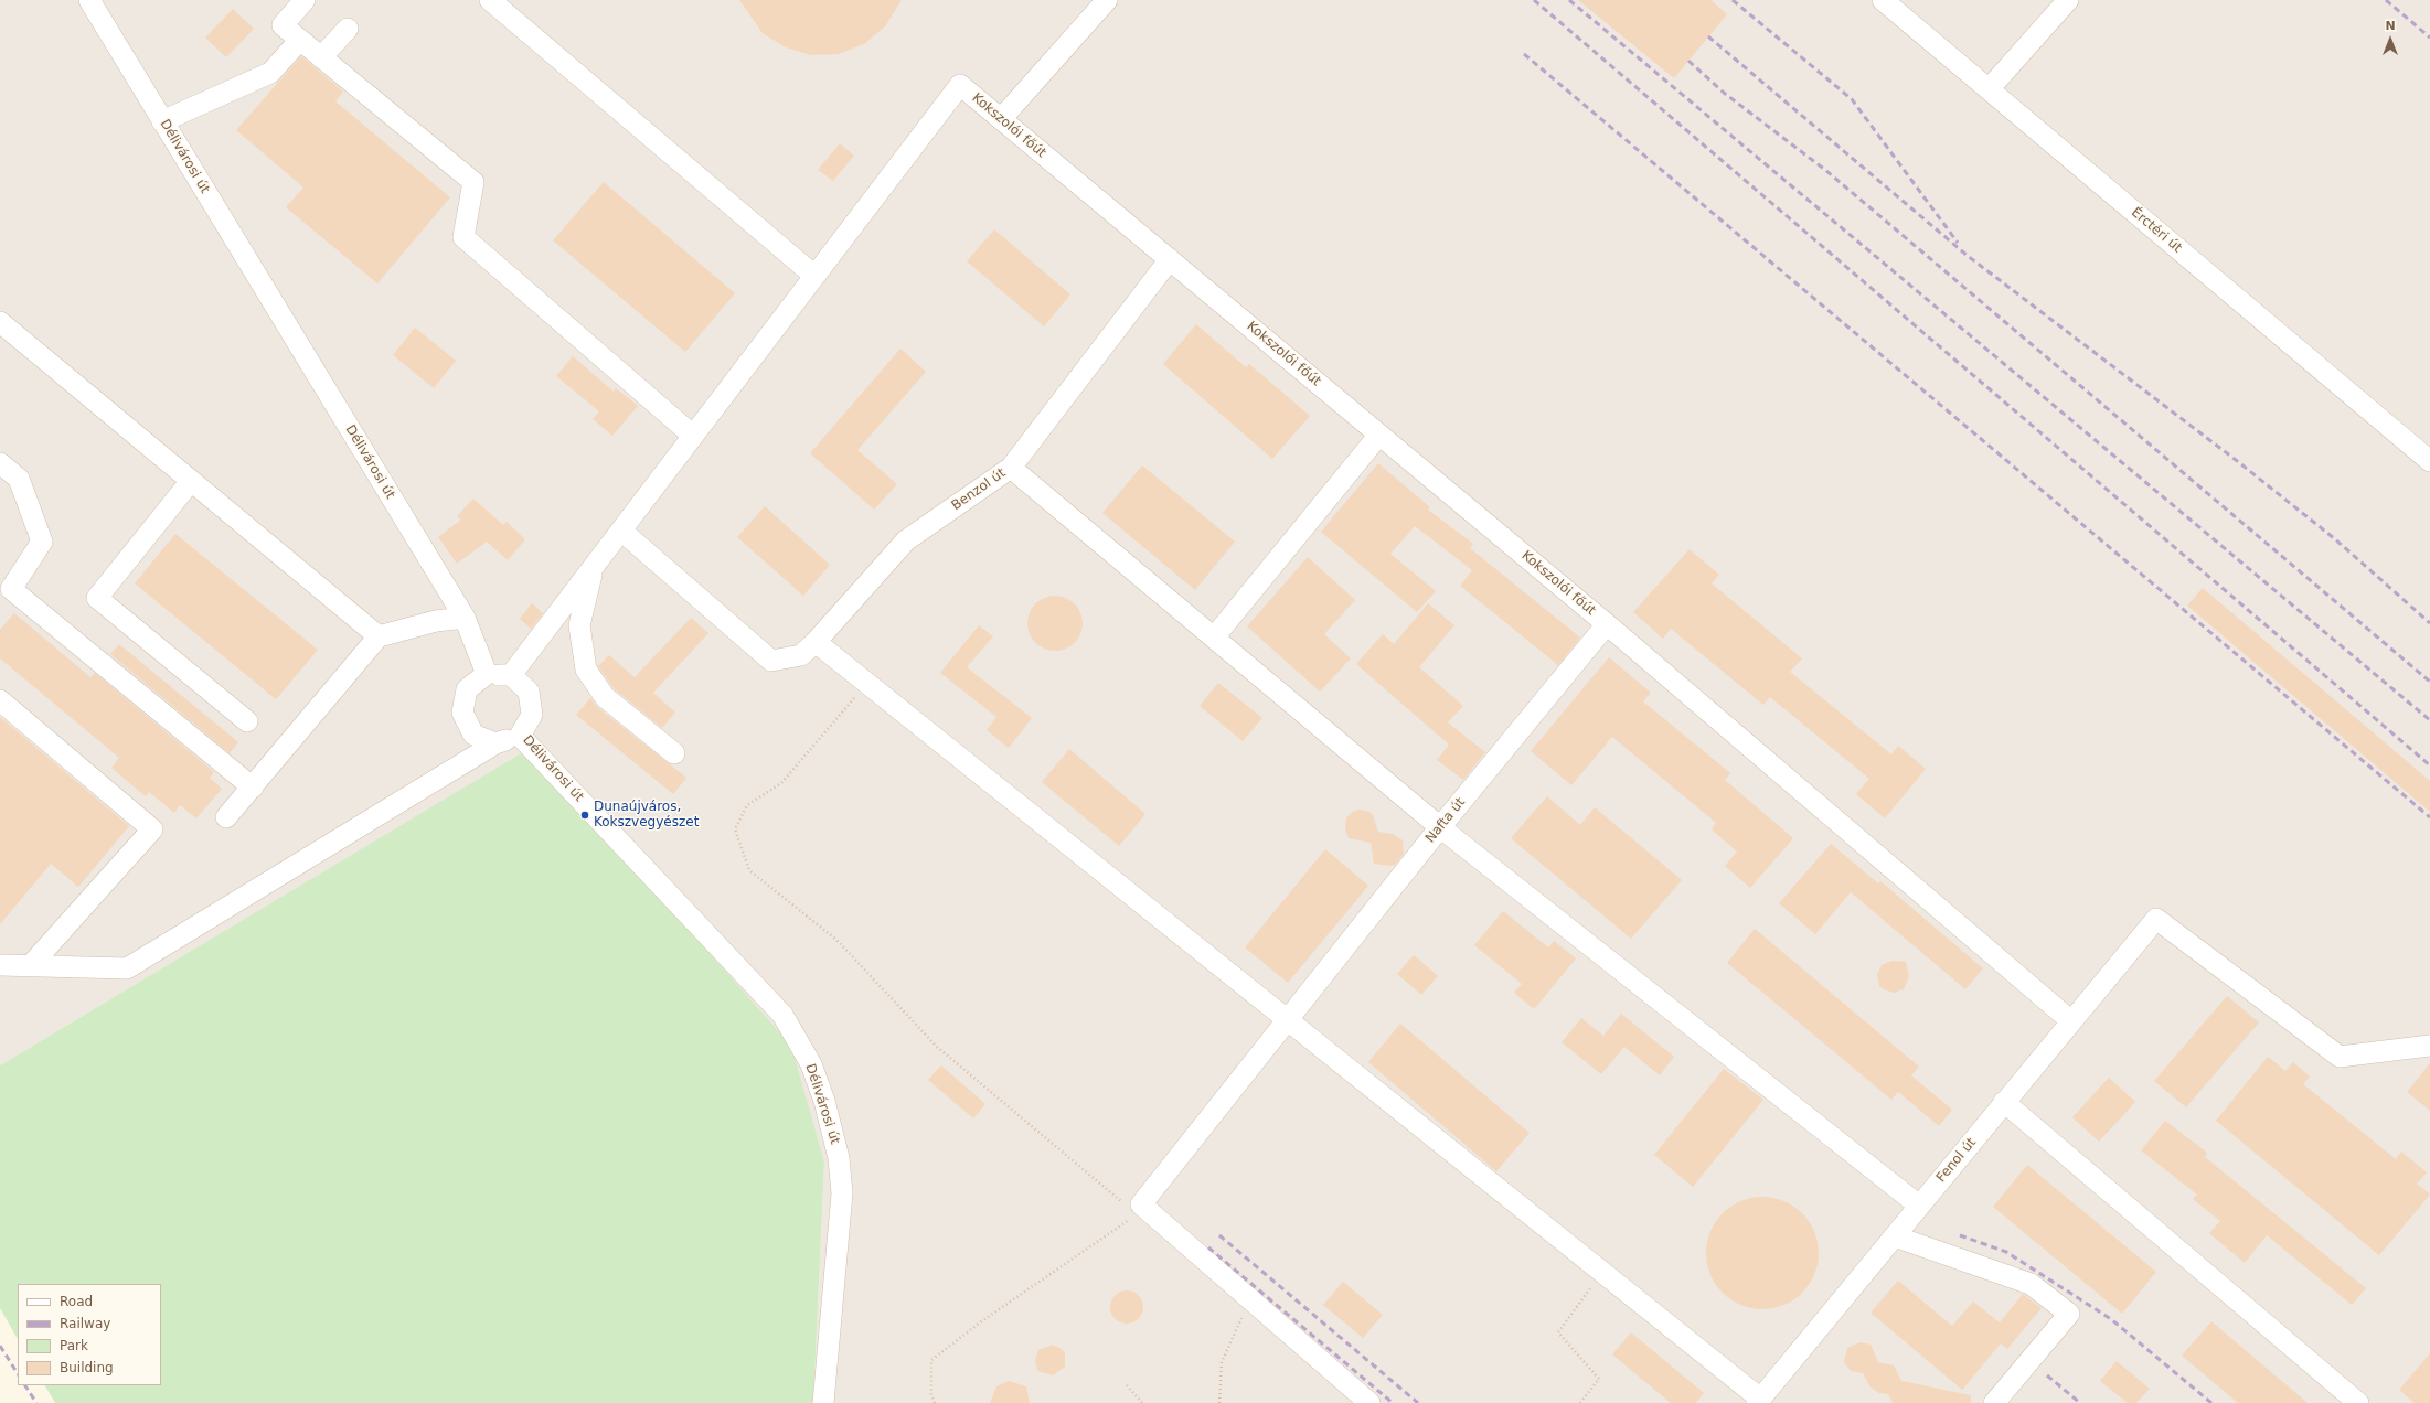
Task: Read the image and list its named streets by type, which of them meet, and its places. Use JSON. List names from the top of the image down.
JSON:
{
  "streets": {
    "street": [
      "Kokszolói főút",
      "Délivárosi út",
      "Érctéri út",
      "Benzol út",
      "Nafta út",
      "Fenol út"
    ]
  },
  "crossings": [
    ["Kokszolói főút", "Benzol út"],
    ["Kokszolói főút", "Nafta út"],
    ["Kokszolói főút", "Fenol út"]
  ],
  "places": ["Dunaújváros, Kokszvegyészet"],
  "legend": [
    "Road",
    "Railway",
    "Park",
    "Building"
  ],
  "north": "top"
}
